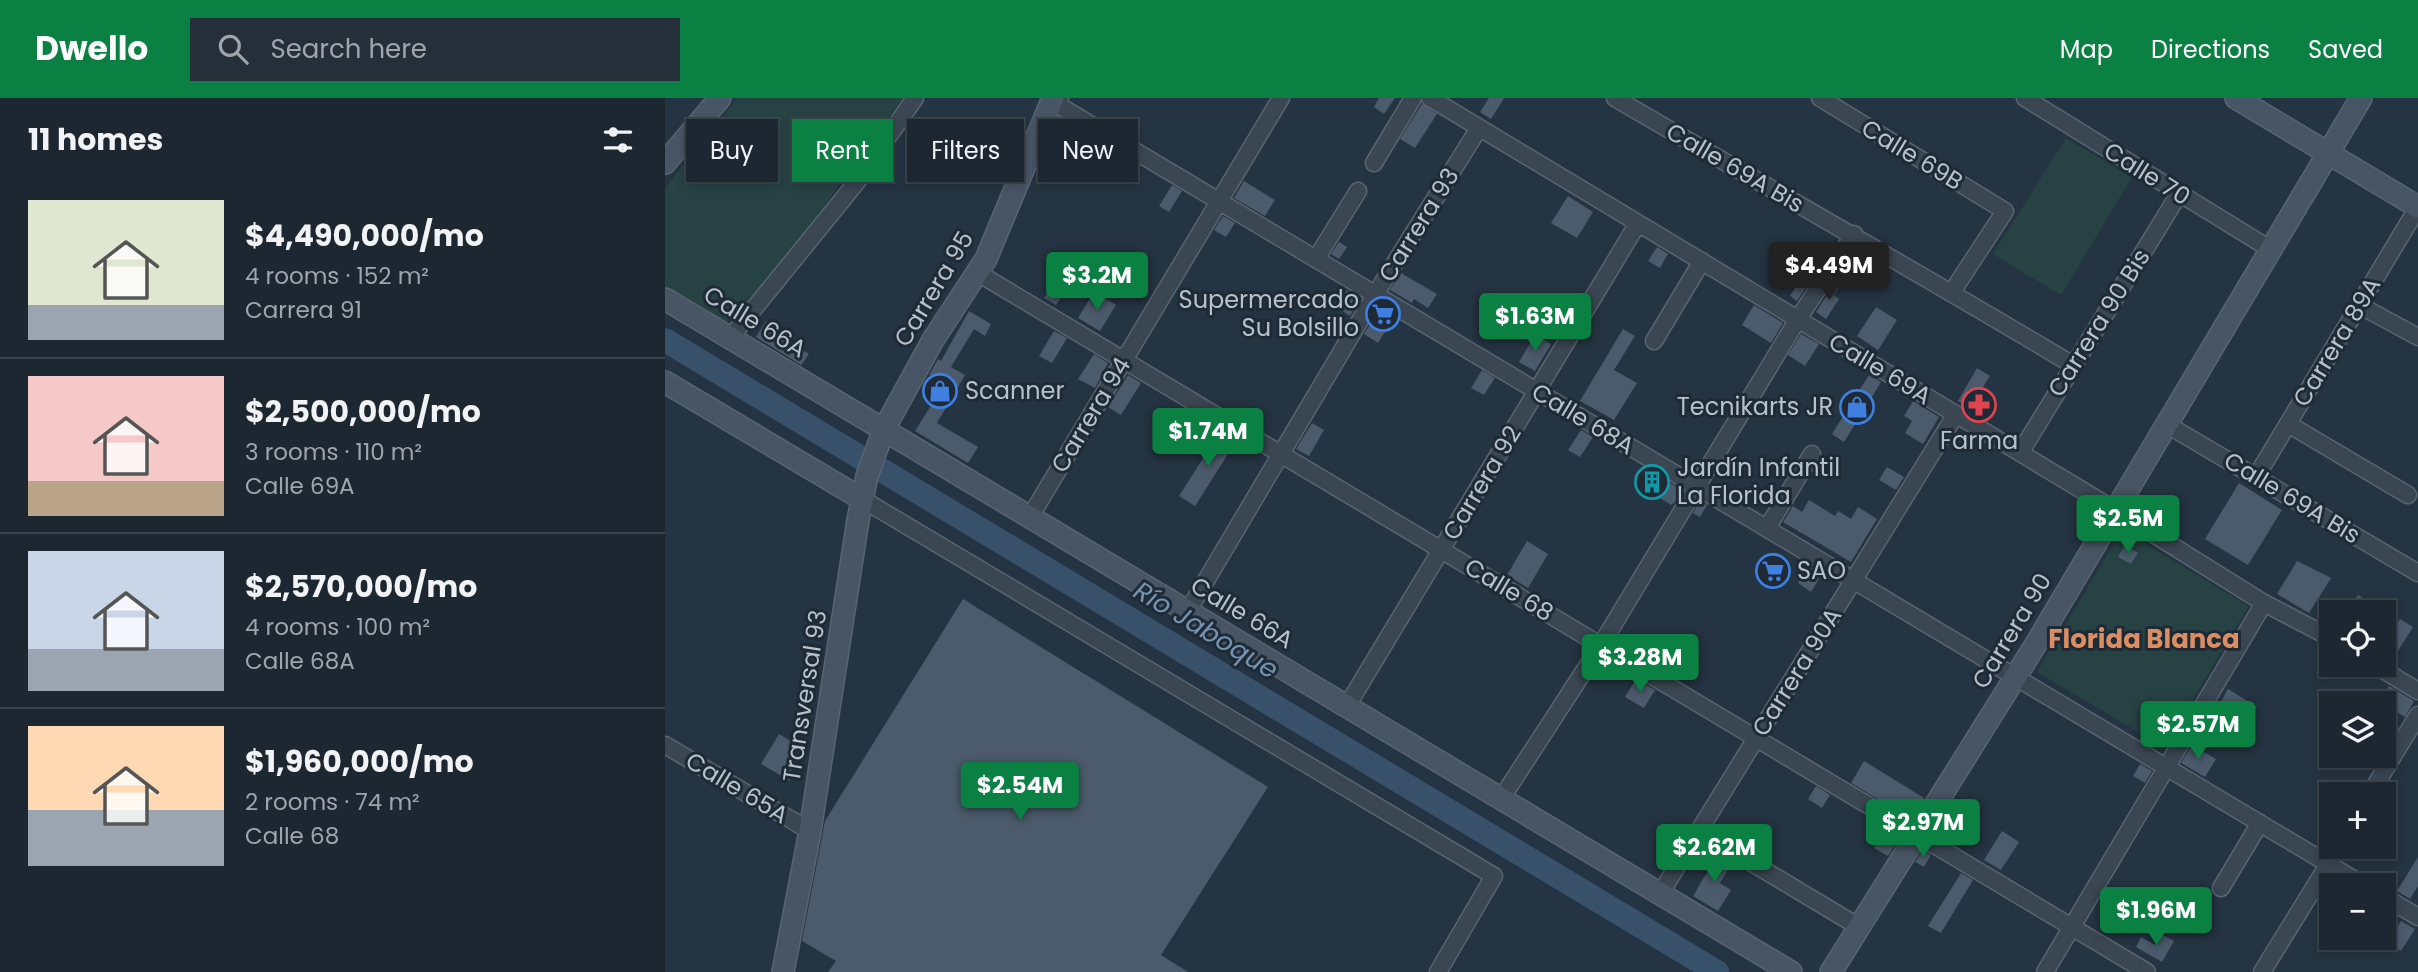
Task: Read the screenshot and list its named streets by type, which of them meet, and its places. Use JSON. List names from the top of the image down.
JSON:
{
  "streets": {
    "street": [
      "Calle 69B",
      "Calle 69A Bis",
      "Calle 70",
      "Carrera 93",
      "Carrera 95",
      "Calle 66A",
      "Carrera 90 Bis",
      "Carrera 89A",
      "Calle 69A",
      "Carrera 94",
      "Calle 68A",
      "Carrera 92",
      "Calle 68",
      "Carrera 90",
      "Carrera 90A",
      "Transversal 93",
      "Calle 65A"
    ]
  },
  "crossings": [
    ["Calle 69B", "Calle 69A Bis"],
    ["Calle 69A Bis", "Carrera 90 Bis"],
    ["Calle 69A Bis", "Carrera 89A"],
    ["Calle 69A Bis", "Carrera 90"],
    ["Calle 70", "Carrera 90 Bis"],
    ["Calle 70", "Carrera 90"],
    ["Carrera 93", "Calle 66A"],
    ["Carrera 93", "Calle 69A"],
    ["Carrera 93", "Calle 68A"],
    ["Carrera 93", "Calle 68"],
    ["Carrera 95", "Calle 66A"],
    ["Carrera 95", "Calle 68A"],
    ["Carrera 95", "Calle 68"],
    ["Carrera 95", "Transversal 93"],
    ["Calle 66A", "Carrera 94"],
    ["Calle 66A", "Carrera 92"],
    ["Calle 66A", "Carrera 90A"],
    ["Calle 66A", "Transversal 93"],
    ["Carrera 90 Bis", "Calle 69A"],
    ["Calle 69A", "Carrera 92"],
    ["Calle 69A", "Carrera 90"],
    ["Calle 69A", "Carrera 90A"],
    ["Carrera 94", "Calle 68A"],
    ["Carrera 94", "Calle 68"],
    ["Calle 68A", "Carrera 92"],
    ["Calle 68A", "Carrera 90"],
    ["Calle 68A", "Carrera 90A"],
    ["Carrera 92", "Calle 68"],
    ["Calle 68", "Carrera 90"],
    ["Calle 68", "Carrera 90A"],
    ["Transversal 93", "Calle 65A"]
  ],
  "districts": ["Florida Blanca"],
  "water": ["Río Jaboque"],
  "places": {
    "supermarket": ["Supermercado Su Bolsillo", "SAO"],
    "shop": ["Scanner", "Tecnikarts JR"],
    "pharmacy": ["Farma"],
    "building": ["Jardín Infantil La Florida"]
  },
  "page": {
    "header": "Dwello",
    "search": "Search here",
    "nav": ["Map", "Directions", "Saved"],
    "heading": "11 homes",
    "chip": [
      "Buy",
      "Rent",
      "Filters",
      "New"
    ],
    "list": [
      {
        "name": "$4,490,000/mo",
        "note": "4 rooms · 152 m² · Carrera 91"
      },
      {
        "name": "$2,500,000/mo",
        "note": "3 rooms · 110 m² · Calle 69A"
      },
      {
        "name": "$2,570,000/mo",
        "note": "4 rooms · 100 m² · Calle 68A"
      },
      {
        "name": "$1,960,000/mo",
        "note": "2 rooms · 74 m² · Calle 68"
      }
    ],
    "price": [
      "$4.49M",
      "$3.2M",
      "$1.63M",
      "$1.74M",
      "$2.5M",
      "$3.28M",
      "$2.57M",
      "$2.54M",
      "$2.97M",
      "$2.62M",
      "$1.96M"
    ],
    "map_buttons": ["+", "−"]
  }
}
